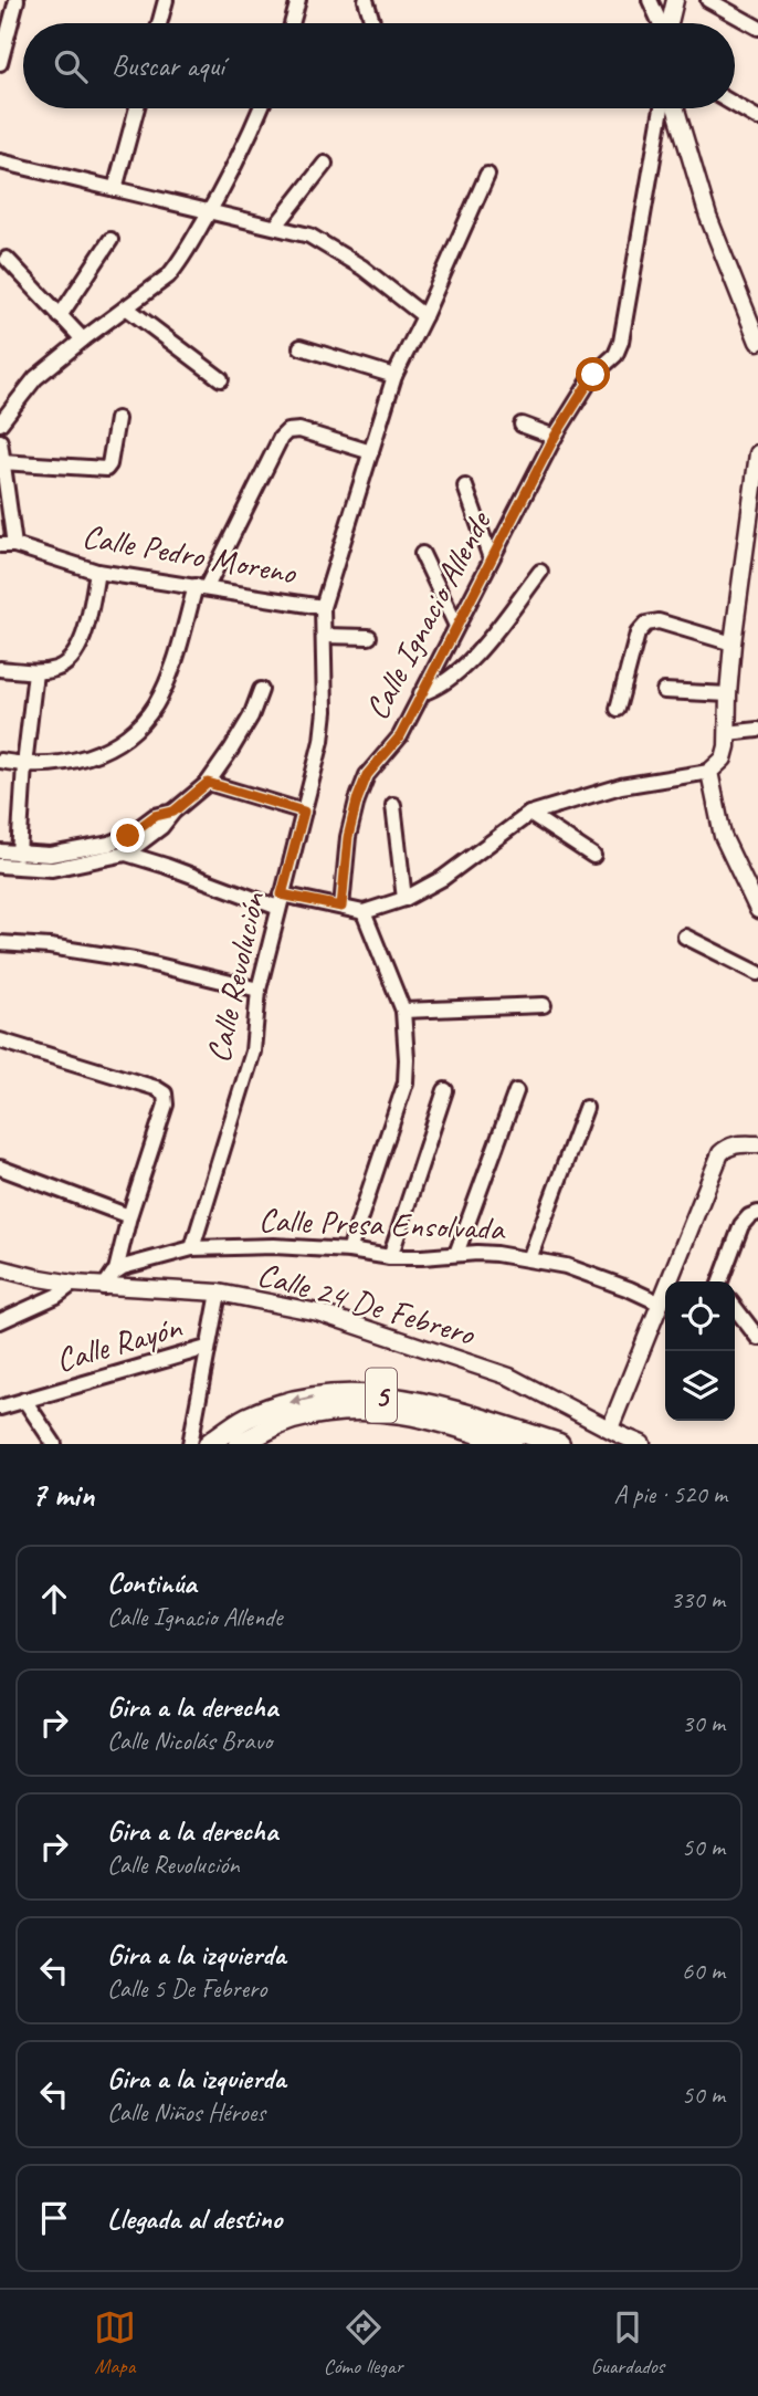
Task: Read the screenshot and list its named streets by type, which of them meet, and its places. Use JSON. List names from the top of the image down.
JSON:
{
  "streets": {
    "main road": ["5"],
    "street": [
      "Calle Pedro Moreno",
      "Calle Ignacio Allende",
      "Calle Revolución",
      "Calle Presa Ensolvada",
      "Calle 24 De Febrero",
      "Calle Rayón"
    ]
  },
  "crossings": [
    ["Calle Pedro Moreno", "Calle Revolución"],
    ["Calle Revolución", "Calle Presa Ensolvada"]
  ],
  "page": {
    "search": "Buscar aquí",
    "heading": ["7 min", "A pie · 520 m"],
    "list": [
      ["Continúa", "Calle Ignacio Allende", "330 m"],
      ["Gira a la derecha", "Calle Nicolás Bravo", "30 m"],
      ["Gira a la derecha", "Calle Revolución", "50 m"],
      ["Gira a la izquierda", "Calle 5 De Febrero", "60 m"],
      ["Gira a la izquierda", "Calle Niños Héroes", "50 m"],
      "Llegada al destino"
    ],
    "nav": ["Mapa", "Cómo llegar", "Guardados"]
  }
}
